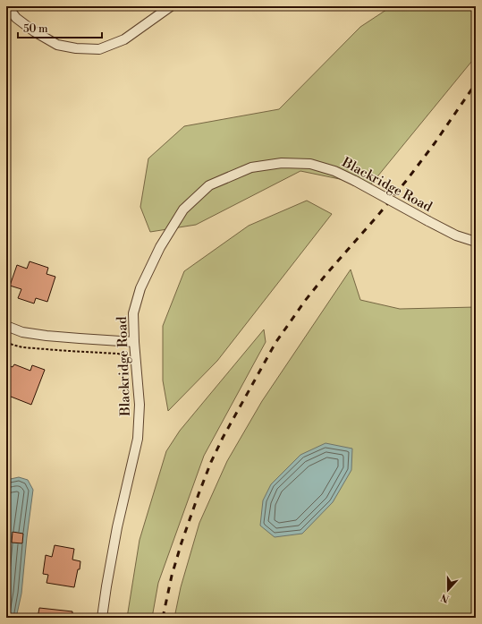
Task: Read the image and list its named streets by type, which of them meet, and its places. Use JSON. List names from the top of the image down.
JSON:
{
  "streets": {
    "street": ["Blackridge Road"]
  },
  "scale_bar": "50 m",
  "north": "bottom"
}
